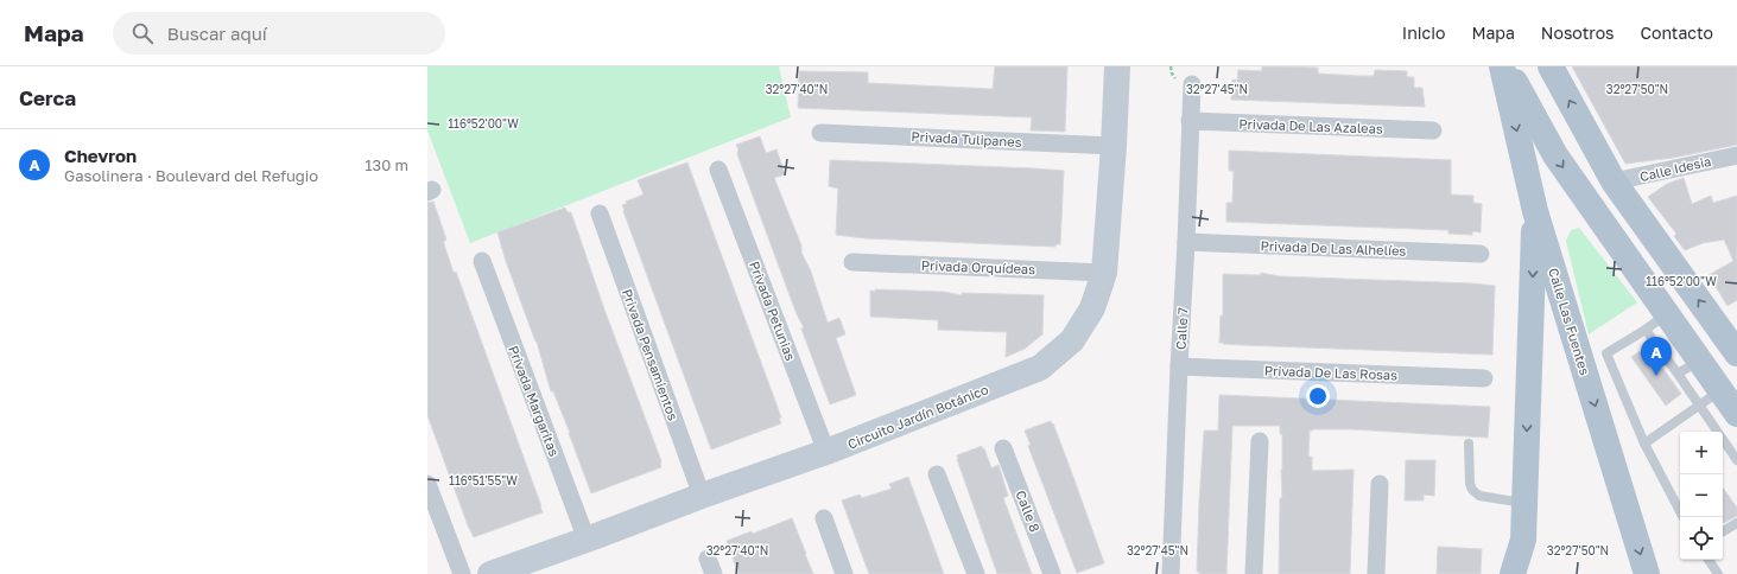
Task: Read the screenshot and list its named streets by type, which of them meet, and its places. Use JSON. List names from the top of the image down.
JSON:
{
  "streets": {
    "main road": ["Calle Las Fuentes"],
    "street": [
      "Privada De Las Azaleas",
      "Privada Tulipanes",
      "Calle Idesia",
      "Privada De Las Alhelíes",
      "Privada Orquídeas",
      "Privada Petunias",
      "Calle 7",
      "Privada Pensamientos",
      "Privada De Las Rosas",
      "Privada Margaritas",
      "Circuito Jardín Botánico",
      "Calle 8"
    ]
  },
  "crossings": [
    ["Privada De Las Azaleas", "Calle 7"],
    ["Privada Tulipanes", "Circuito Jardín Botánico"],
    ["Privada De Las Alhelíes", "Calle 7"],
    ["Privada Orquídeas", "Circuito Jardín Botánico"],
    ["Privada Petunias", "Circuito Jardín Botánico"],
    ["Calle 7", "Privada De Las Rosas"],
    ["Privada Pensamientos", "Circuito Jardín Botánico"],
    ["Privada Margaritas", "Circuito Jardín Botánico"]
  ],
  "page": {
    "header": "Mapa",
    "search": "Buscar aquí",
    "nav": [
      "Inicio",
      "Mapa",
      "Nosotros",
      "Contacto"
    ],
    "heading": "Cerca",
    "list": [
      {
        "mark": "A",
        "name": "Chevron",
        "note": "Gasolinera · Boulevard del Refugio",
        "value": "130 m"
      }
    ],
    "pins": "A",
    "map_buttons": ["+", "−"]
  },
  "coordinates": [
    "32°27'40\"N",
    "32°27'45\"N",
    "32°27'50\"N",
    "116°52'00\"W",
    "116°51'55\"W"
  ]
}
